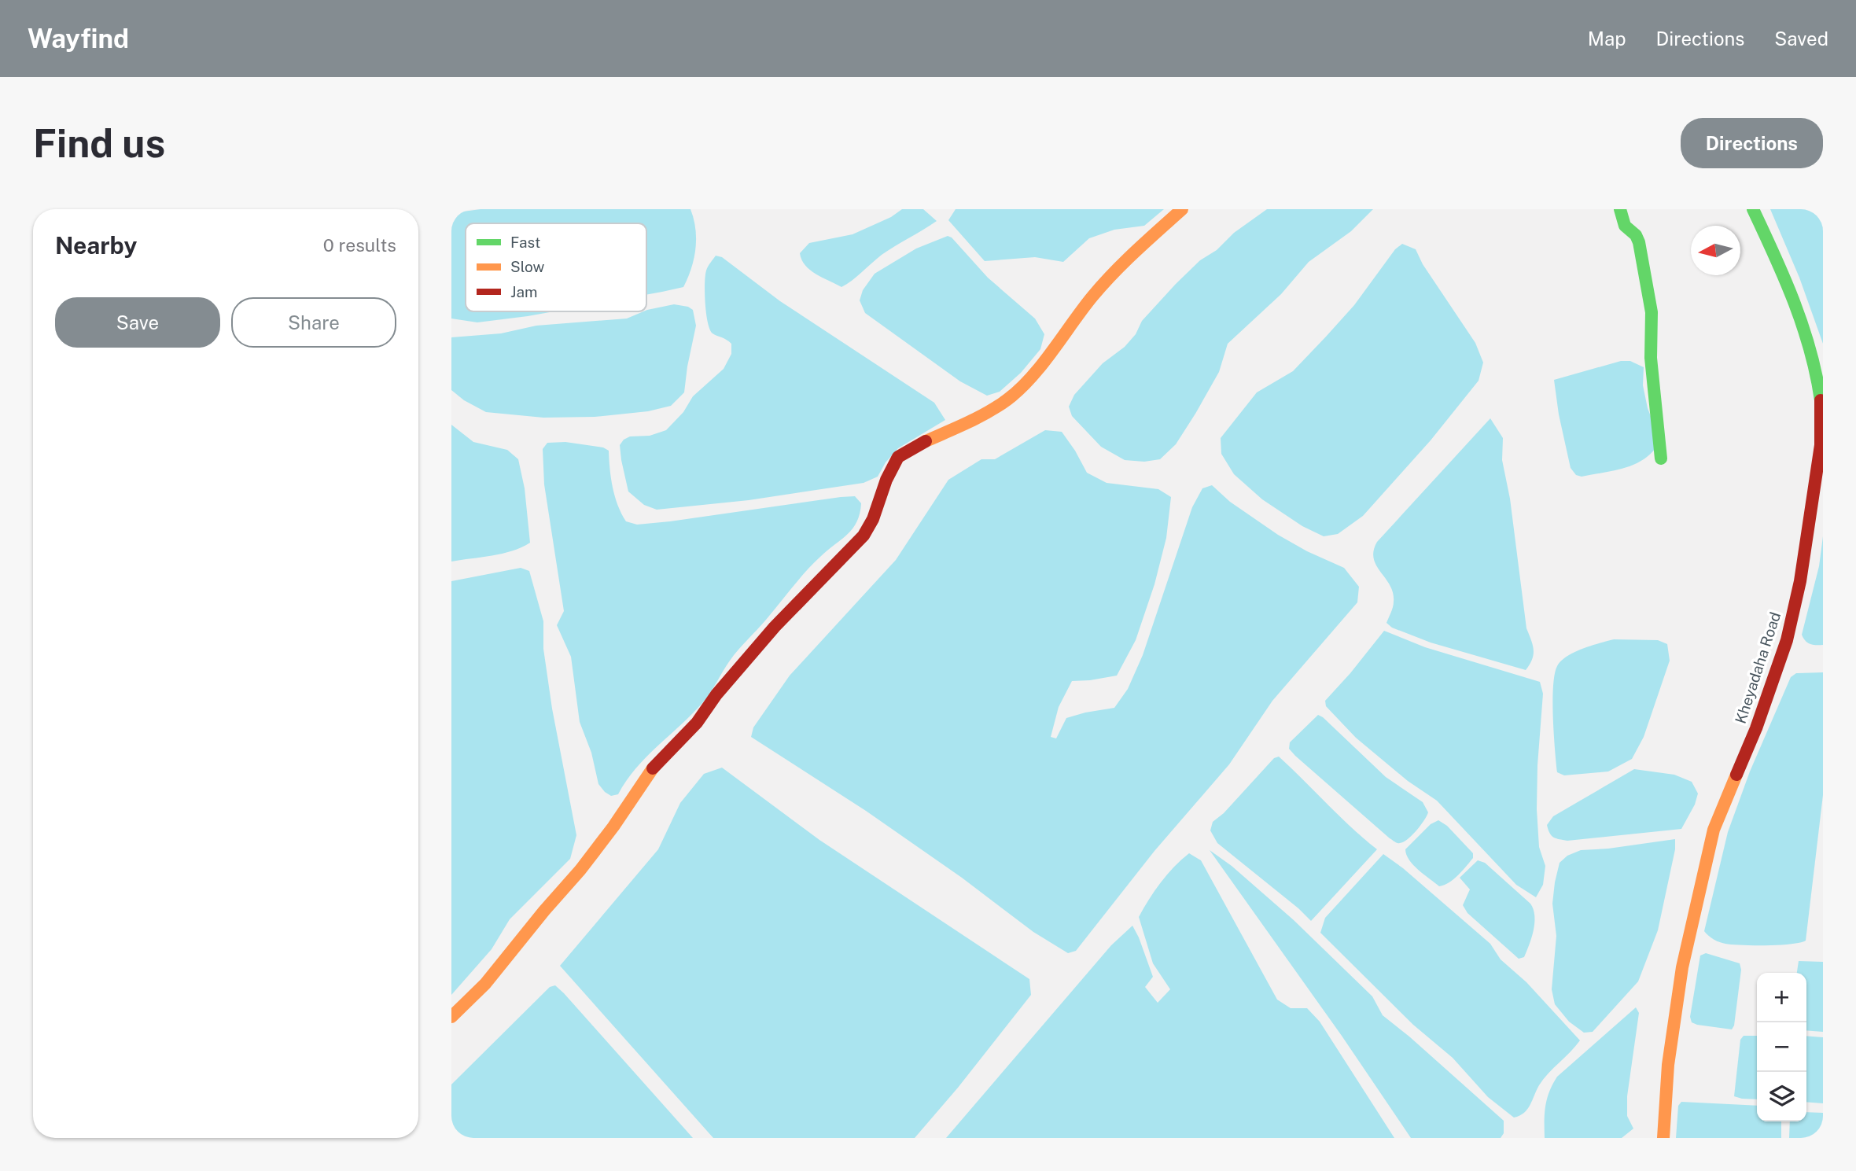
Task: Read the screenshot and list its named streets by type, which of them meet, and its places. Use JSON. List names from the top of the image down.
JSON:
{
  "streets": {
    "street": ["Kheyadaha Road"]
  },
  "legend": ["Fast", "Slow", "Jam"],
  "north": "left",
  "page": {
    "header": "Wayfind",
    "nav": ["Map", "Directions", "Saved"],
    "buttons": [
      "Directions",
      ["Save", "Share"]
    ],
    "title": "Find us",
    "heading": ["Nearby", "0 results"],
    "map_buttons": ["+", "−"]
  }
}
